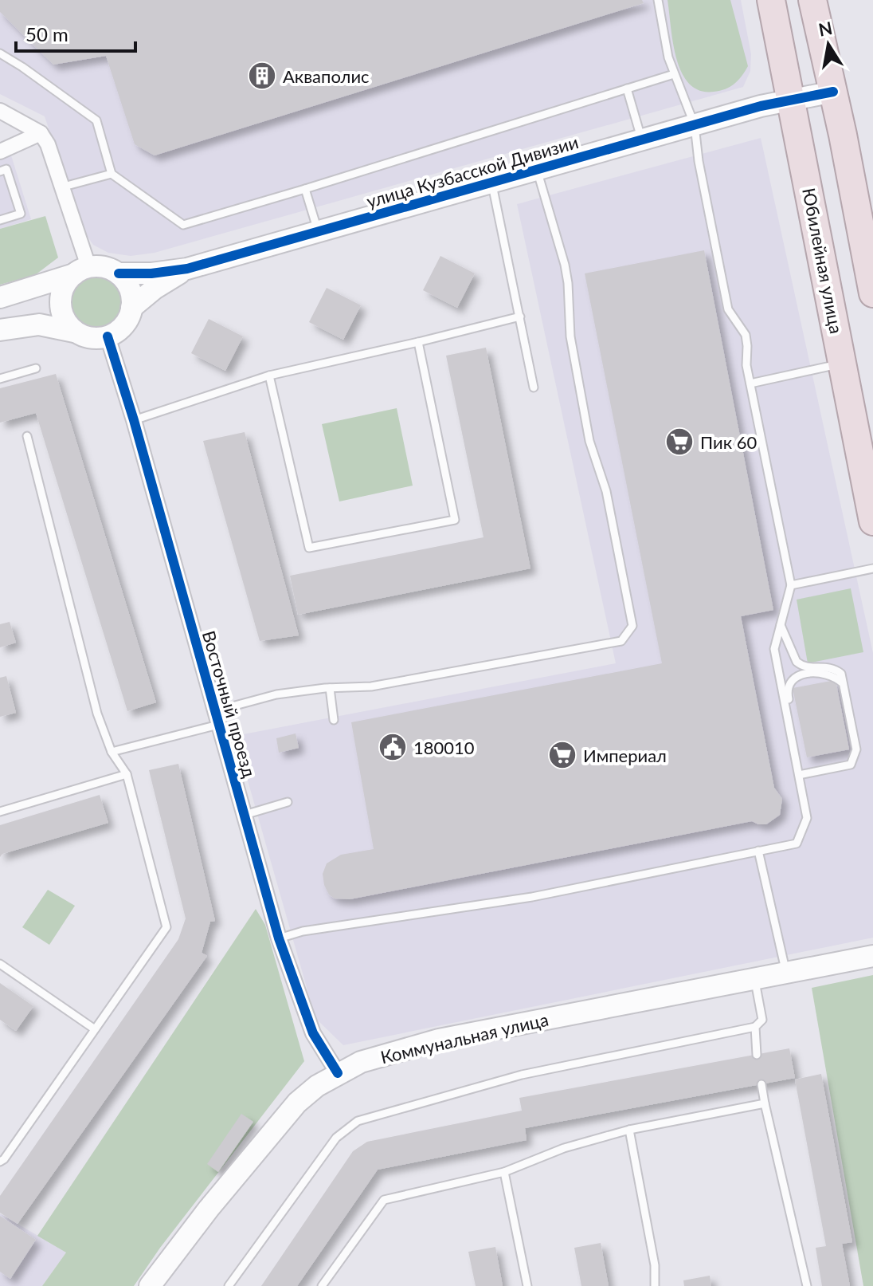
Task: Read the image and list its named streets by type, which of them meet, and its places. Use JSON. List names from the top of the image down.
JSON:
{
  "streets": {
    "highway": ["Юбилейная улица"],
    "street": ["улица Кузбасской Дивизии", "Восточный проезд", "Коммунальная улица"]
  },
  "crossings": [
    ["улица Кузбасской Дивизии", "Юбилейная улица"],
    ["улица Кузбасской Дивизии", "Восточный проезд"],
    ["Восточный проезд", "Коммунальная улица"]
  ],
  "places": {
    "building": ["Акваполис"],
    "supermarket": ["Пик 60", "Империал"],
    "public building": ["180010"]
  },
  "scale_bar": "50 m",
  "north": "top"
}
